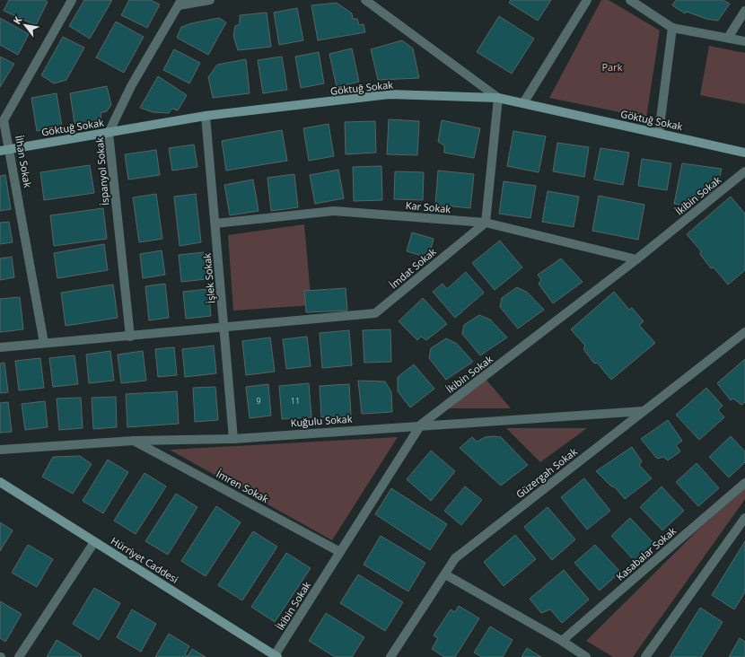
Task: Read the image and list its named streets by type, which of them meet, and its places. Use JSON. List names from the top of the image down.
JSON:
{
  "streets": {
    "street": [
      "Göktuğ Sokak",
      "İlhan Sokak",
      "İspanyol Sokak",
      "İkibin Sokak",
      "Kar Sokak",
      "İmdat Sokak",
      "İşlek Sokak",
      "Kuğulu Sokak",
      "Güzergah Sokak",
      "İmren Sokak",
      "Kasabalar Sokak",
      "Hürriyet Caddesi"
    ]
  },
  "crossings": [
    ["Göktuğ Sokak", "İlhan Sokak"],
    ["Göktuğ Sokak", "İspanyol Sokak"],
    ["Göktuğ Sokak", "İşlek Sokak"],
    ["İlhan Sokak", "İmdat Sokak"],
    ["İspanyol Sokak", "İmdat Sokak"],
    ["İkibin Sokak", "Kar Sokak"],
    ["İkibin Sokak", "Kuğulu Sokak"],
    ["İkibin Sokak", "İmren Sokak"],
    ["İkibin Sokak", "Hürriyet Caddesi"],
    ["Kar Sokak", "İmdat Sokak"],
    ["Kar Sokak", "İşlek Sokak"],
    ["İmdat Sokak", "İşlek Sokak"],
    ["İşlek Sokak", "Kuğulu Sokak"],
    ["Kuğulu Sokak", "Güzergah Sokak"],
    ["Kuğulu Sokak", "İmren Sokak"]
  ],
  "parks": ["Park"],
  "house_numbers": ["9", "11"],
  "north": "top left"
}
